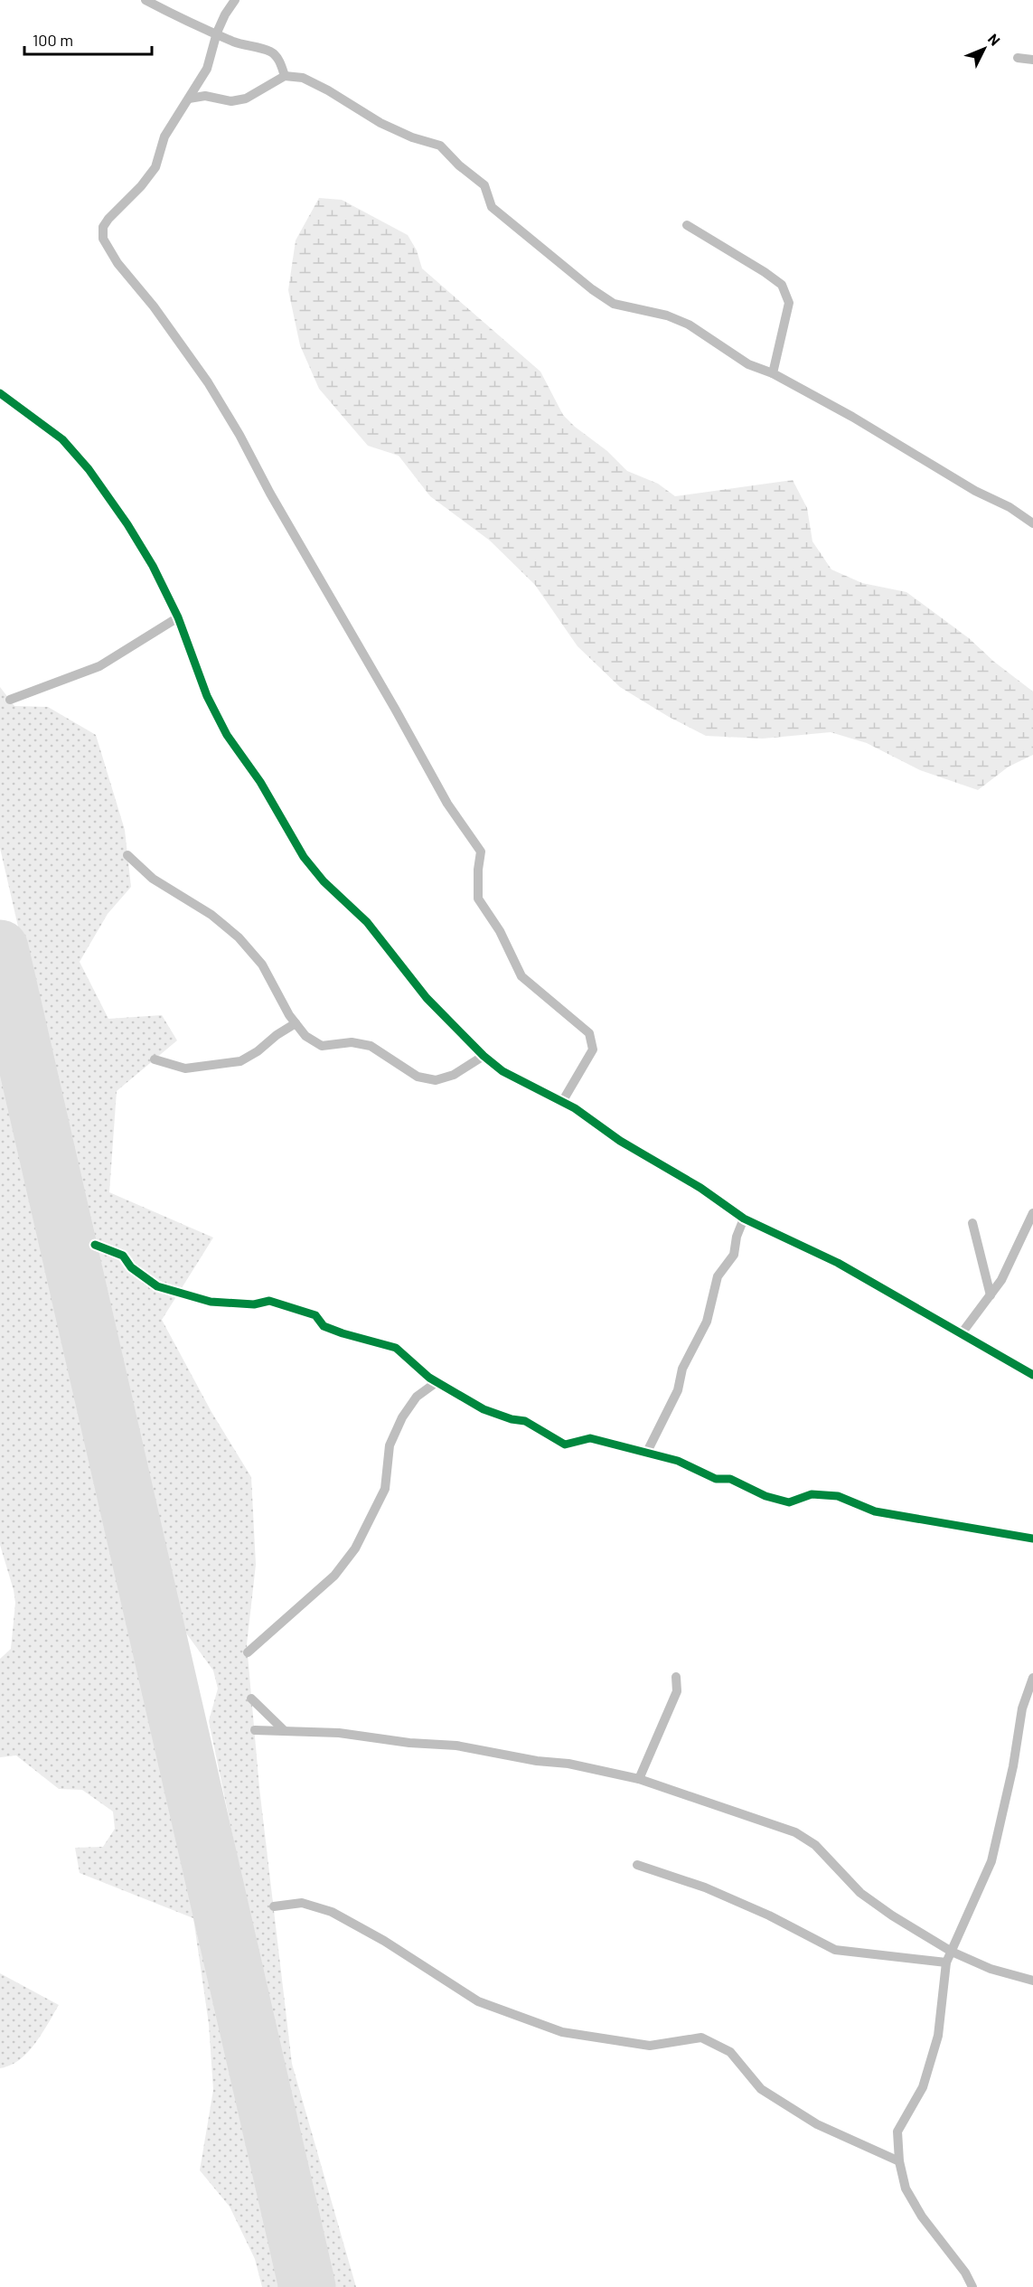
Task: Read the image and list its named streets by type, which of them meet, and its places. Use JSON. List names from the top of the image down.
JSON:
{
  "scale_bar": "100 m",
  "north": "top right"
}
